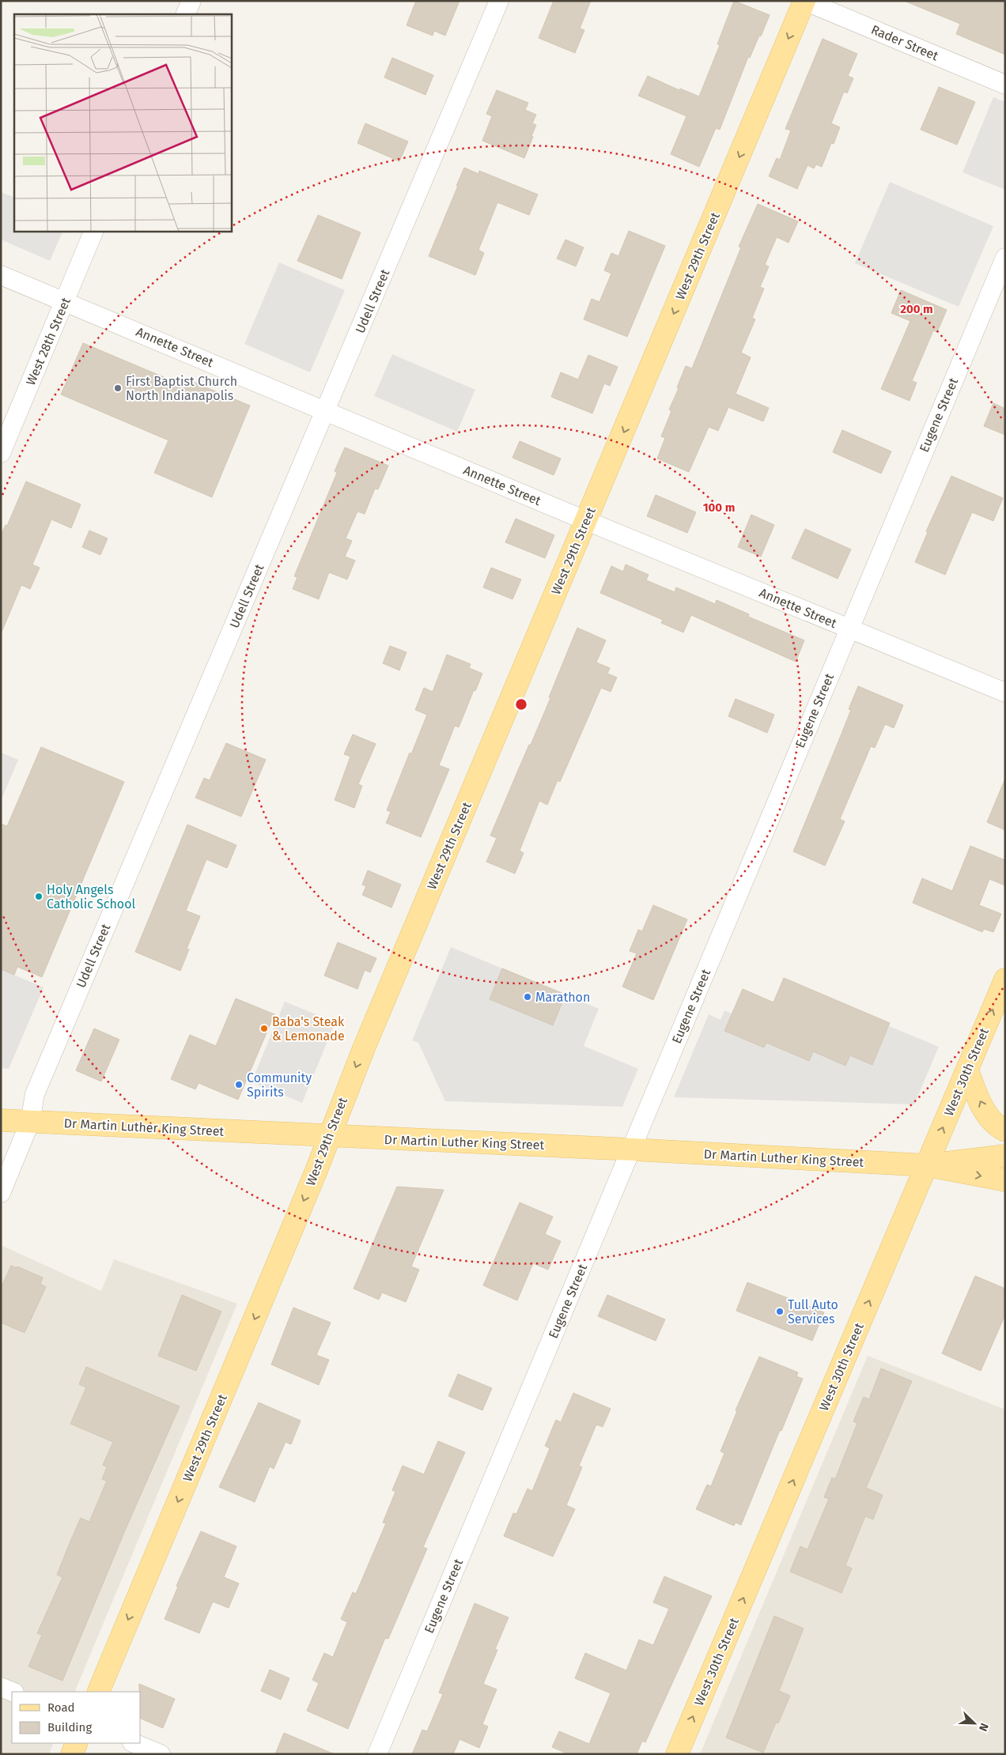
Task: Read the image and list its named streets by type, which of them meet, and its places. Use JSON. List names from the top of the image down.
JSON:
{
  "streets": {
    "main road": ["West 29th Street", "West 30th Street", "Dr Martin Luther King Street"],
    "street": [
      "Rader Street",
      "Udell Street",
      "West 28th Street",
      "Annette Street",
      "Eugene Street"
    ]
  },
  "crossings": [
    ["Rader Street", "West 29th Street"],
    ["West 29th Street", "Annette Street"],
    ["West 29th Street", "Dr Martin Luther King Street"],
    ["Udell Street", "Annette Street"],
    ["Udell Street", "Dr Martin Luther King Street"],
    ["West 28th Street", "Annette Street"],
    ["Annette Street", "Eugene Street"],
    ["Eugene Street", "Dr Martin Luther King Street"],
    ["West 30th Street", "Dr Martin Luther King Street"]
  ],
  "one_way": ["West 29th Street", "West 30th Street"],
  "places": [
    "First Baptist Church North Indianapolis",
    "Holy Angels Catholic School",
    "Marathon",
    "Baba's Steak & Lemonade",
    "Community Spirits",
    "Tull Auto Services"
  ],
  "legend": ["Road", "Building"],
  "north": "bottom right",
  "rings": ["200 m", "100 m"]
}
